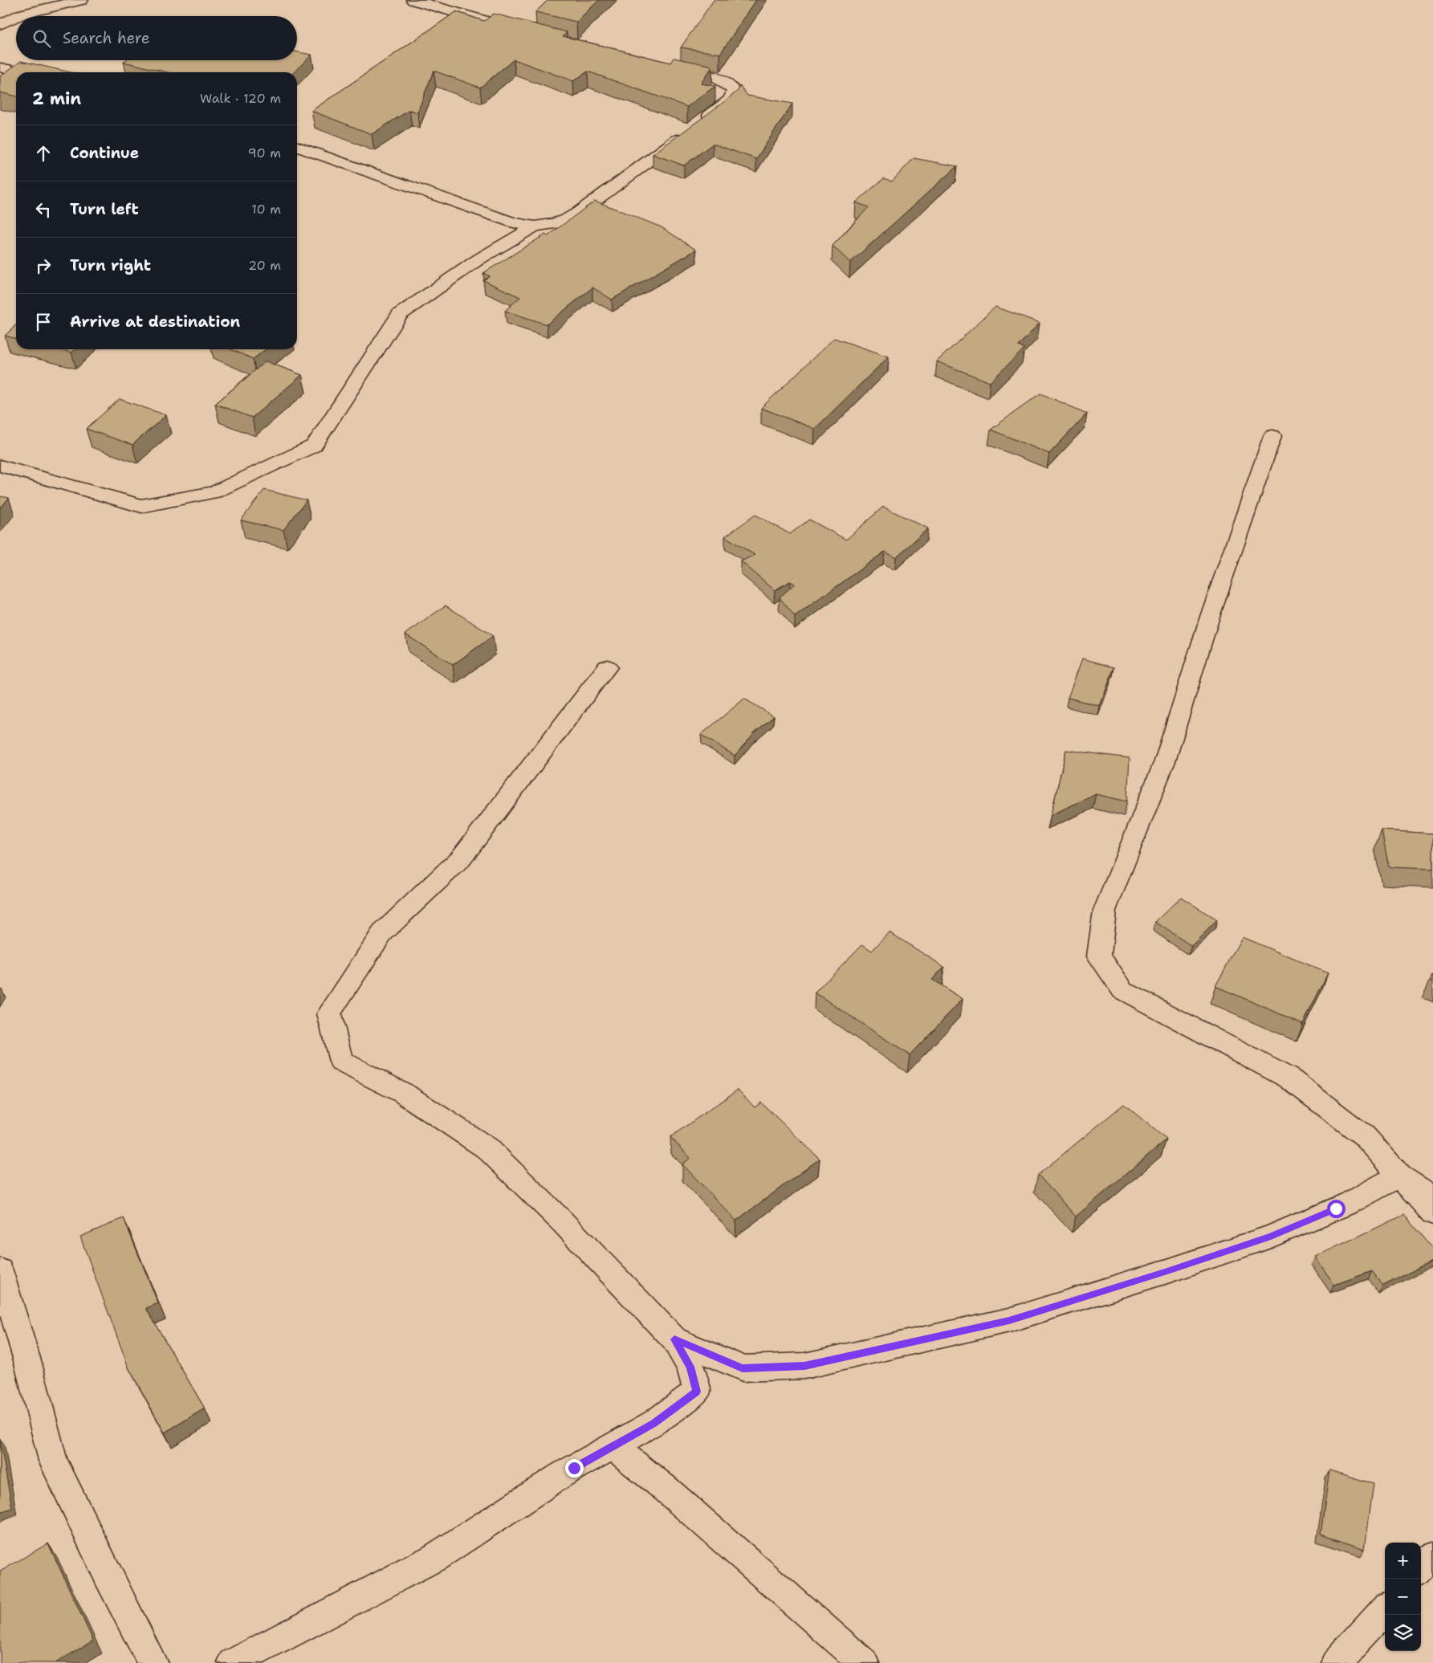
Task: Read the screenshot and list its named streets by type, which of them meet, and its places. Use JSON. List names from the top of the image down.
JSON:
{
  "page": {
    "search": "Search here",
    "heading": ["2 min", "Walk · 120 m"],
    "list": [
      ["Continue", "90 m"],
      ["Turn left", "10 m"],
      ["Turn right", "20 m"],
      "Arrive at destination"
    ],
    "map_buttons": ["+", "−"]
  }
}
